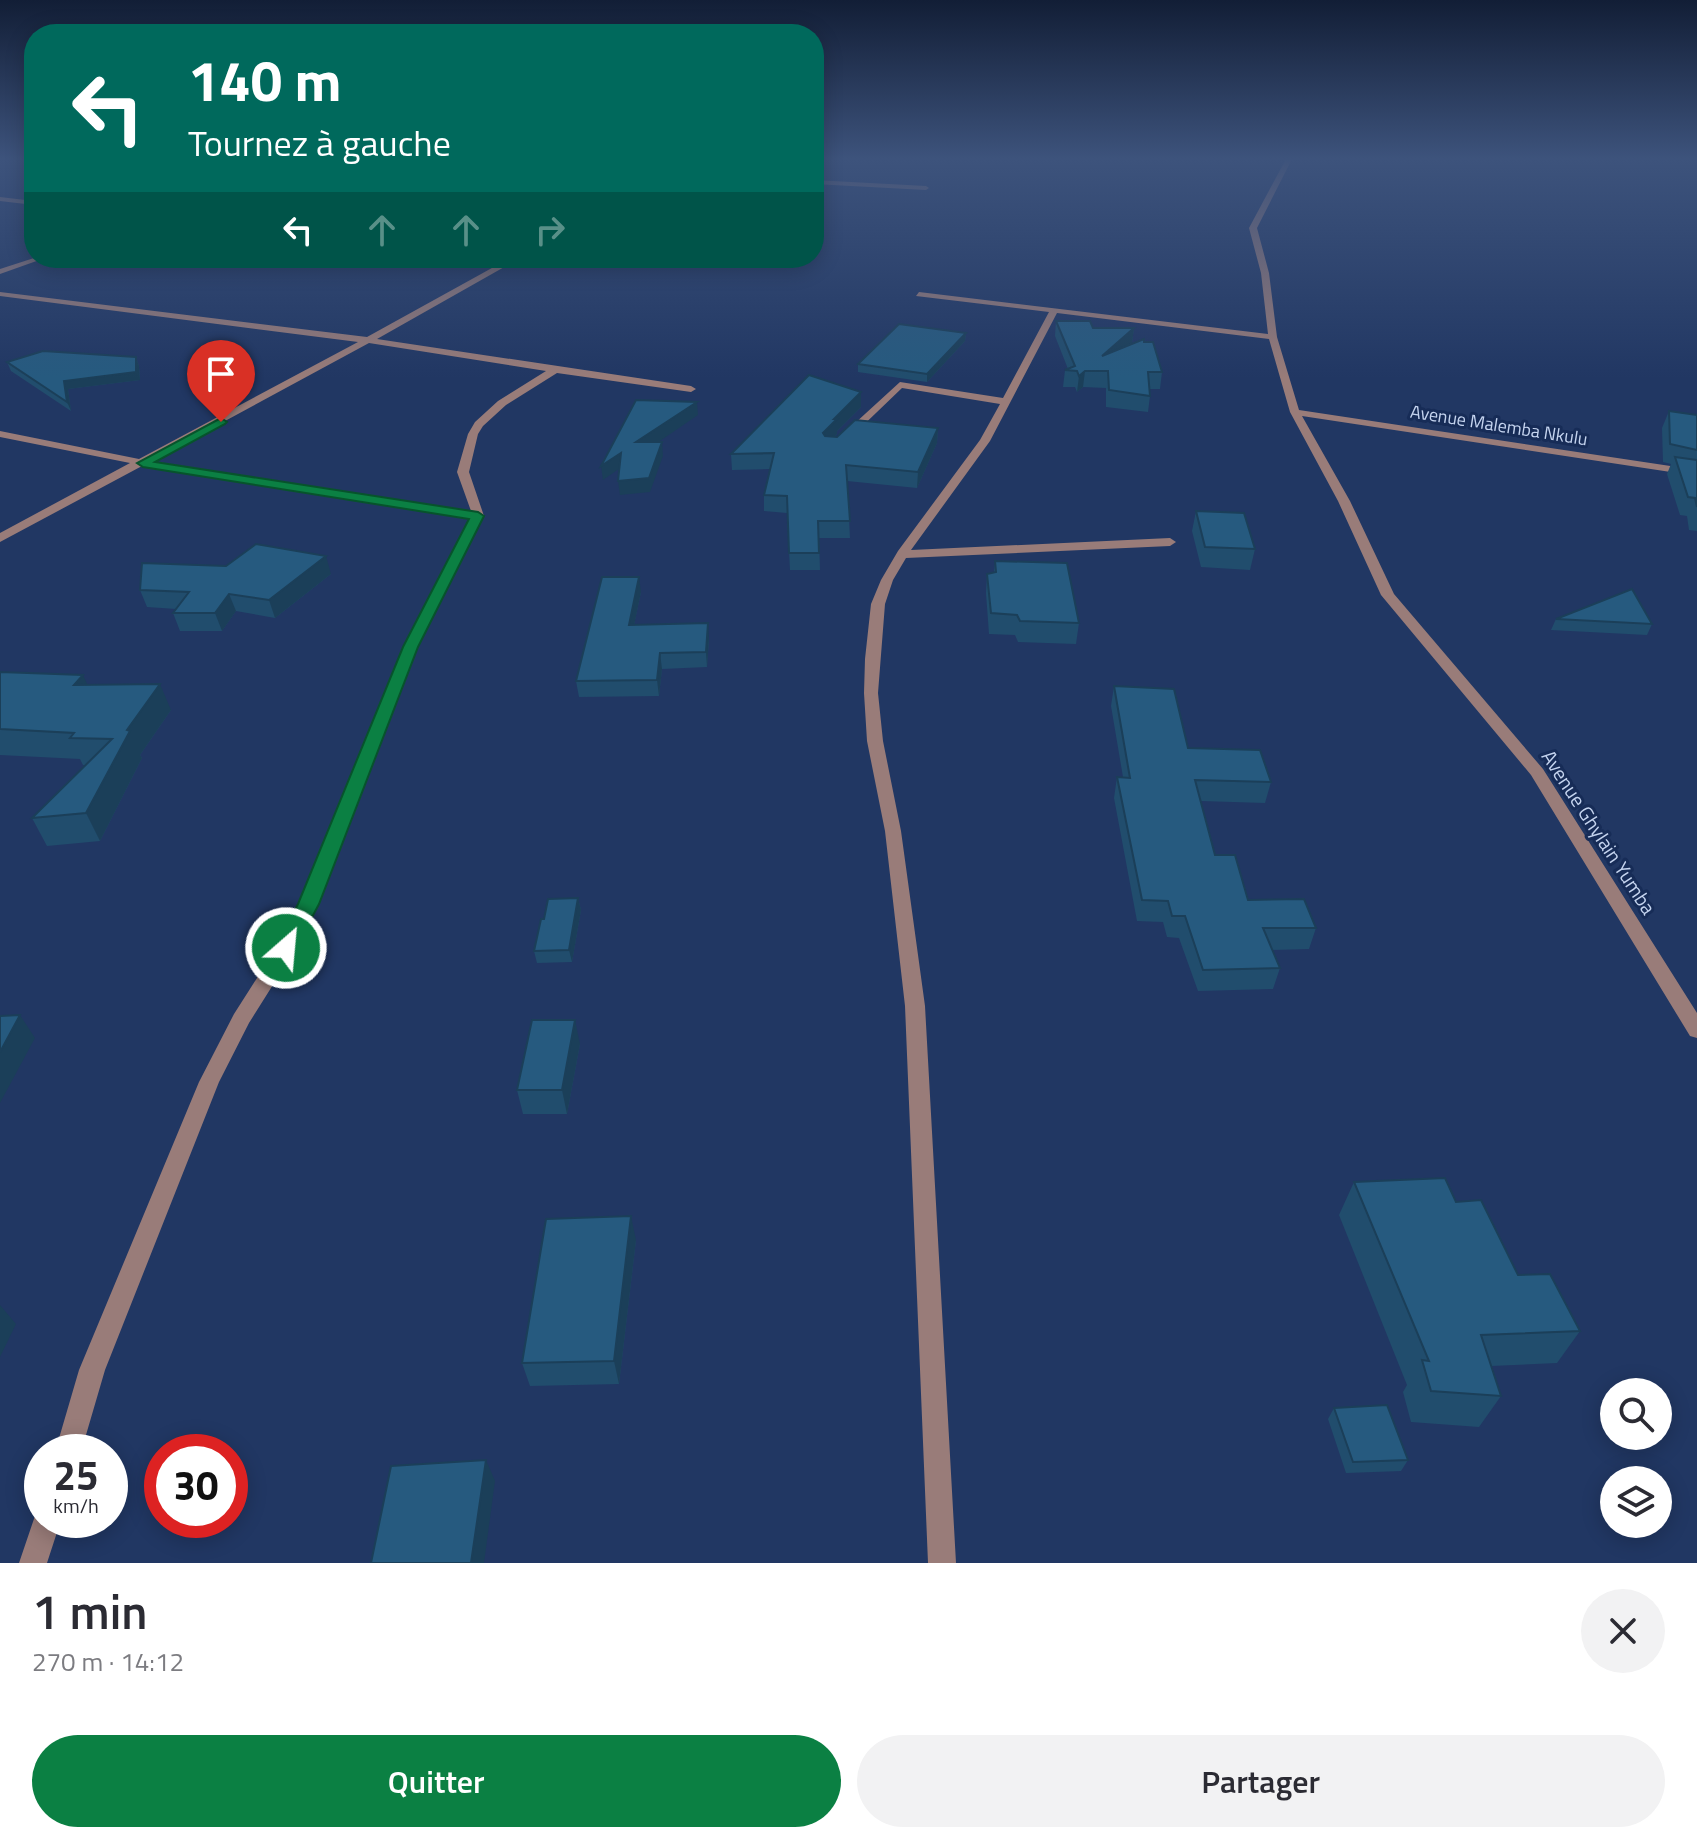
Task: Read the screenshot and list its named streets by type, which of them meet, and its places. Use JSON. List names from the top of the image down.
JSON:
{
  "streets": {
    "street": ["Avenue Malemba Nkulu", "Avenue Ghylain Yumba"]
  },
  "crossings": [
    ["Avenue Malemba Nkulu", "Avenue Ghylain Yumba"]
  ],
  "page": {
    "turn": ["140 m", "Tournez à gauche"],
    "speed": "25 km/h",
    "limit": "30",
    "heading": ["1 min", "270 m · 14:12"],
    "buttons": ["Quitter", "Partager"]
  }
}
